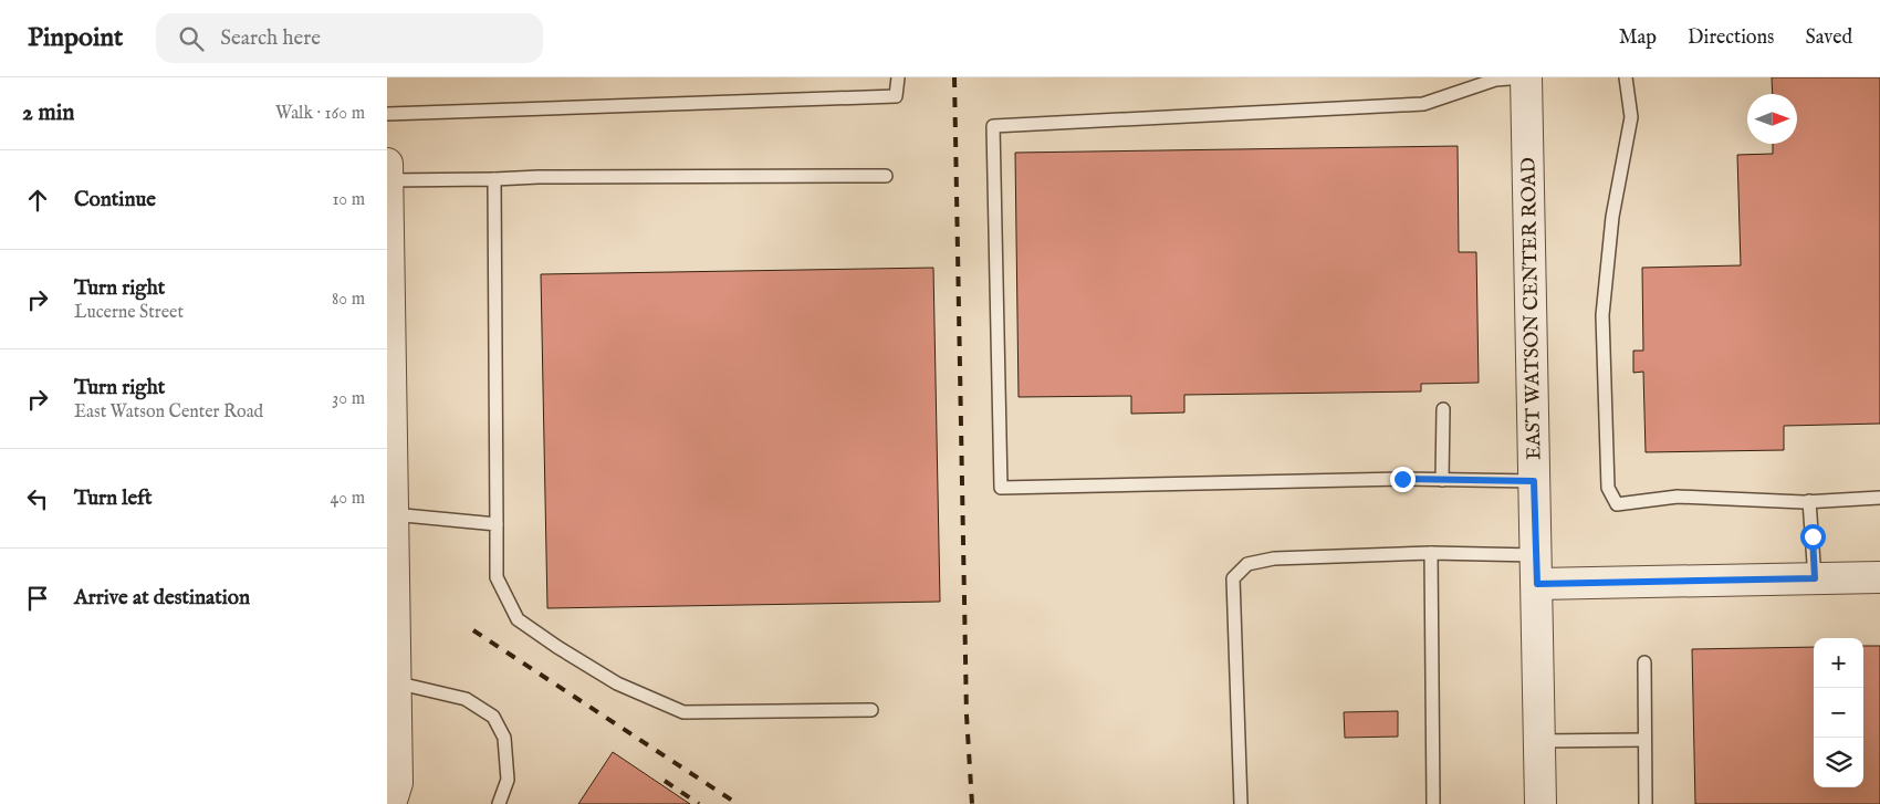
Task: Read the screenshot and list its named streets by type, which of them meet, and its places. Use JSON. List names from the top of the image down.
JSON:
{
  "streets": {
    "street": ["EAST WATSON CENTER ROAD"]
  },
  "north": "right",
  "page": {
    "header": "Pinpoint",
    "search": "Search here",
    "nav": ["Map", "Directions", "Saved"],
    "heading": ["2 min", "Walk · 160 m"],
    "list": [
      ["Continue", "10 m"],
      ["Turn right", "Lucerne Street", "80 m"],
      ["Turn right", "East Watson Center Road", "30 m"],
      ["Turn left", "40 m"],
      "Arrive at destination"
    ],
    "map_buttons": ["+", "−"]
  }
}
